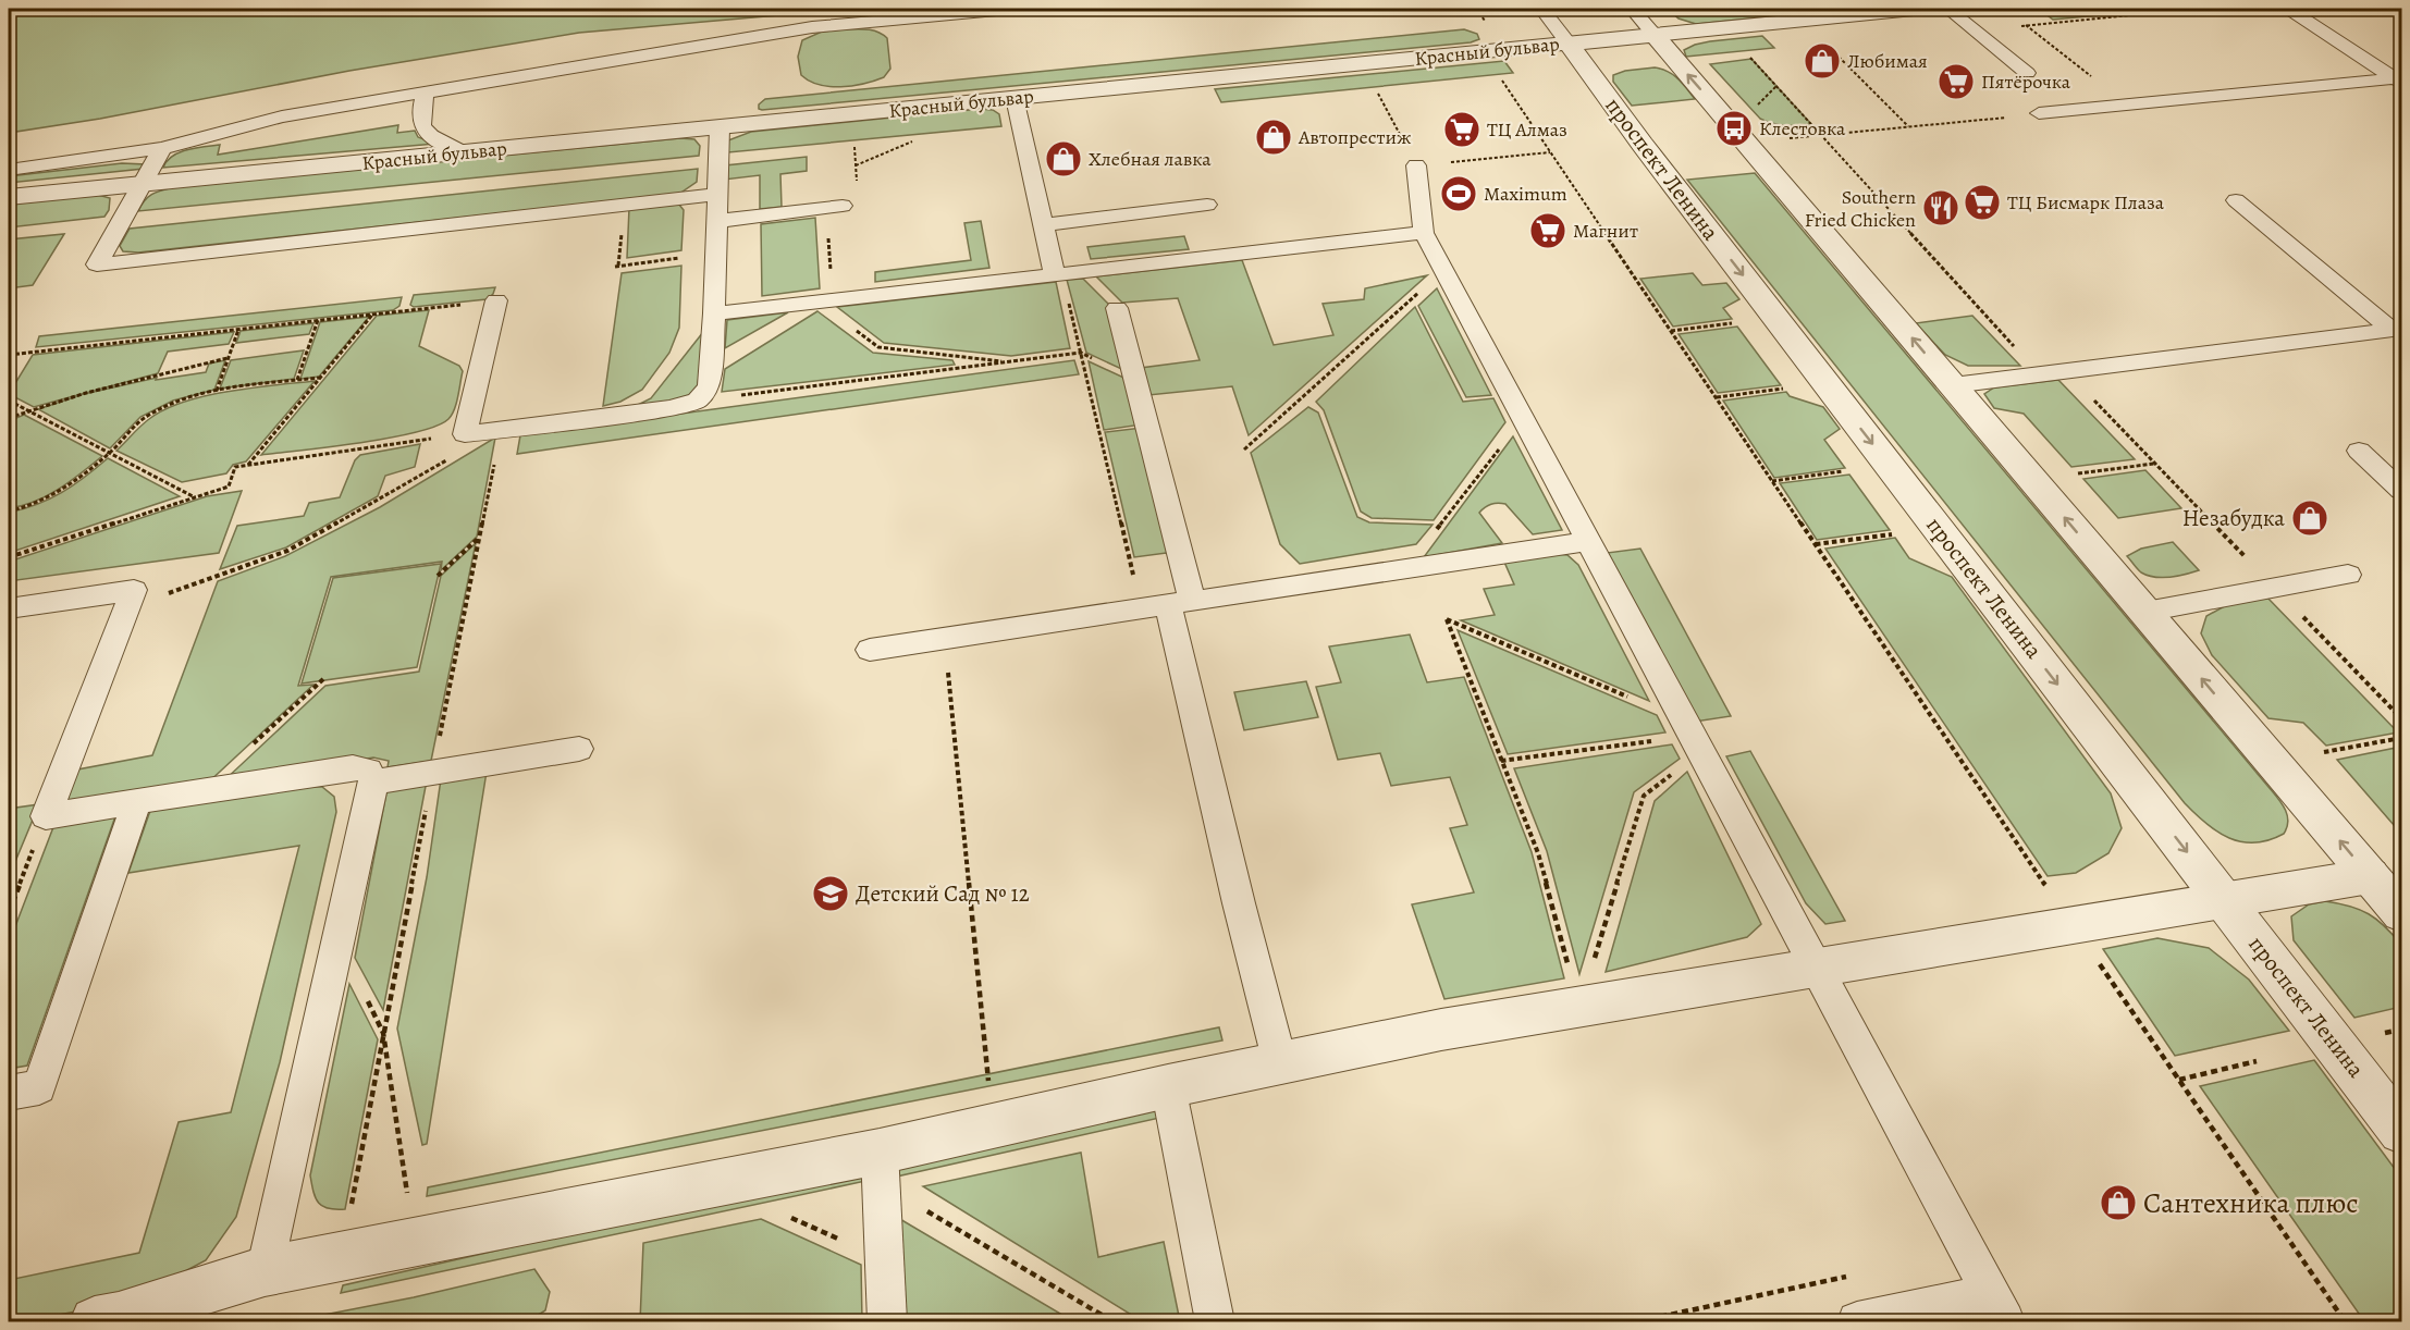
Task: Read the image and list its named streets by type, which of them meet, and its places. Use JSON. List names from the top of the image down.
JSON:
{
  "streets": {
    "street": ["Красный бульвар", "проспект Ленина"]
  },
  "crossings": [
    ["Красный бульвар", "проспект Ленина"]
  ],
  "places": {
    "shop": [
      "Любимая",
      "Автопрестиж",
      "Хлебная лавка",
      "Незабудка",
      "Сантехника плюс"
    ],
    "supermarket": [
      "Пятёрочка",
      "ТЦ Алмаз",
      "ТЦ Бисмарк Плаза",
      "Магнит"
    ],
    "bus stop": ["Клестовка"],
    "sports": ["Maximum"],
    "restaurant": ["Southern Fried Chicken"],
    "school or university": ["Детский Сад № 12"]
  }
}
